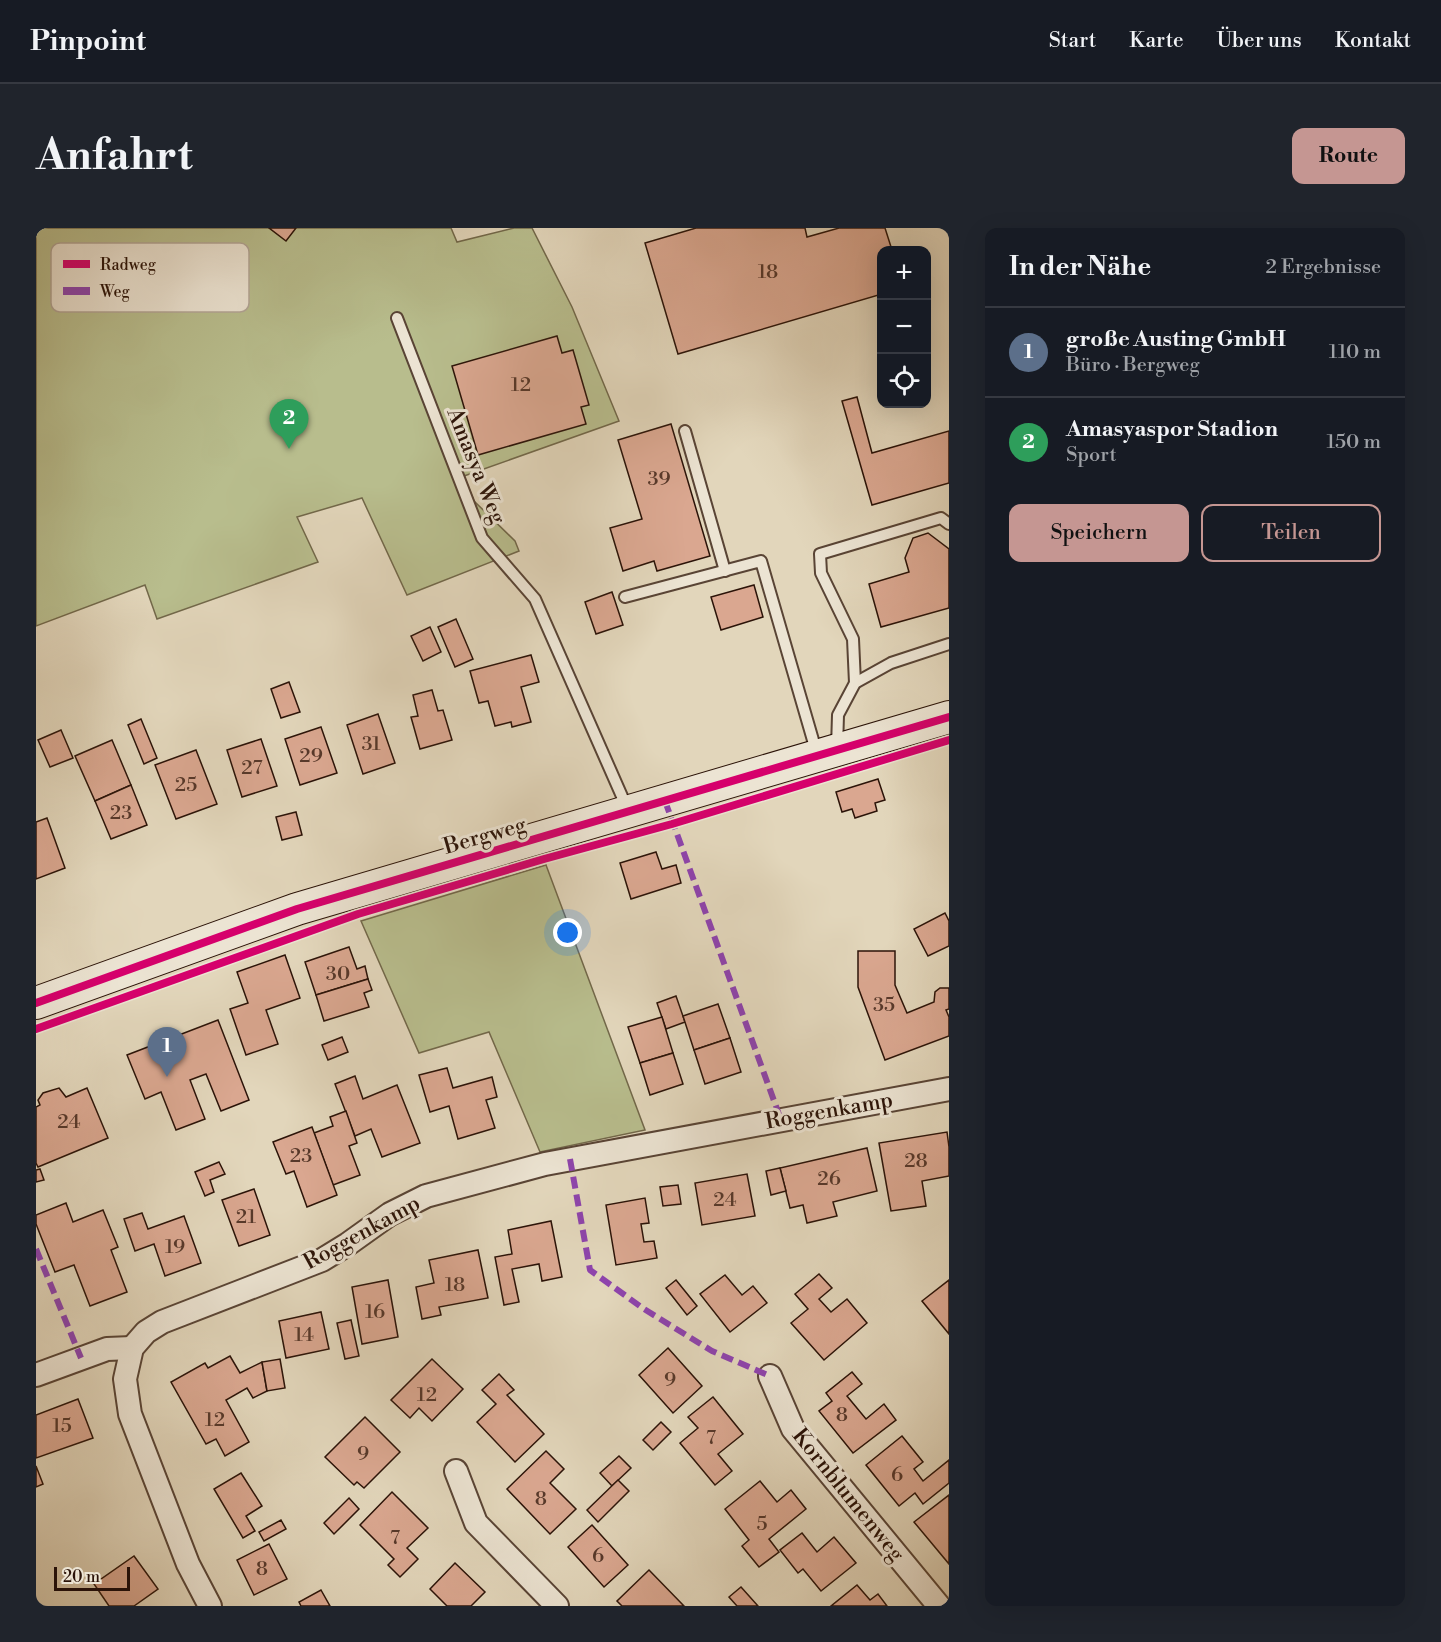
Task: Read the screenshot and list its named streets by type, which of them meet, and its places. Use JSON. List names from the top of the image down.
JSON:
{
  "streets": {
    "main road": ["Bergweg"],
    "street": ["Roggenkamp", "Kornblumenweg"],
    "lane": ["Amasya Weg"]
  },
  "crossings": [
    ["Amasya Weg", "Bergweg"]
  ],
  "house_numbers": [
    "18",
    "12",
    "39",
    "31",
    "29",
    "27",
    "25",
    "23",
    "30",
    "35",
    "24",
    "23",
    "28",
    "26",
    "24",
    "21",
    "19",
    "18",
    "16",
    "14",
    "9",
    "12",
    "8",
    "12",
    "15",
    "7",
    "9",
    "6",
    "8",
    "5",
    "7",
    "6",
    "8"
  ],
  "legend": ["Radweg", "Weg"],
  "scale_bar": "20 m",
  "page": {
    "header": "Pinpoint",
    "nav": [
      "Start",
      "Karte",
      "Über uns",
      "Kontakt"
    ],
    "buttons": [
      "Route",
      ["Speichern", "Teilen"]
    ],
    "title": "Anfahrt",
    "heading": ["In der Nähe", "2 Ergebnisse"],
    "map_buttons": ["+", "−"],
    "list": [
      {
        "mark": "1",
        "name": "große Austing GmbH",
        "note": "Büro · Bergweg",
        "value": "110 m"
      },
      {
        "mark": "2",
        "name": "Amasyaspor Stadion",
        "note": "Sport",
        "value": "150 m"
      }
    ],
    "pins": ["2", "1"],
    "scale": "20 m"
  }
}
